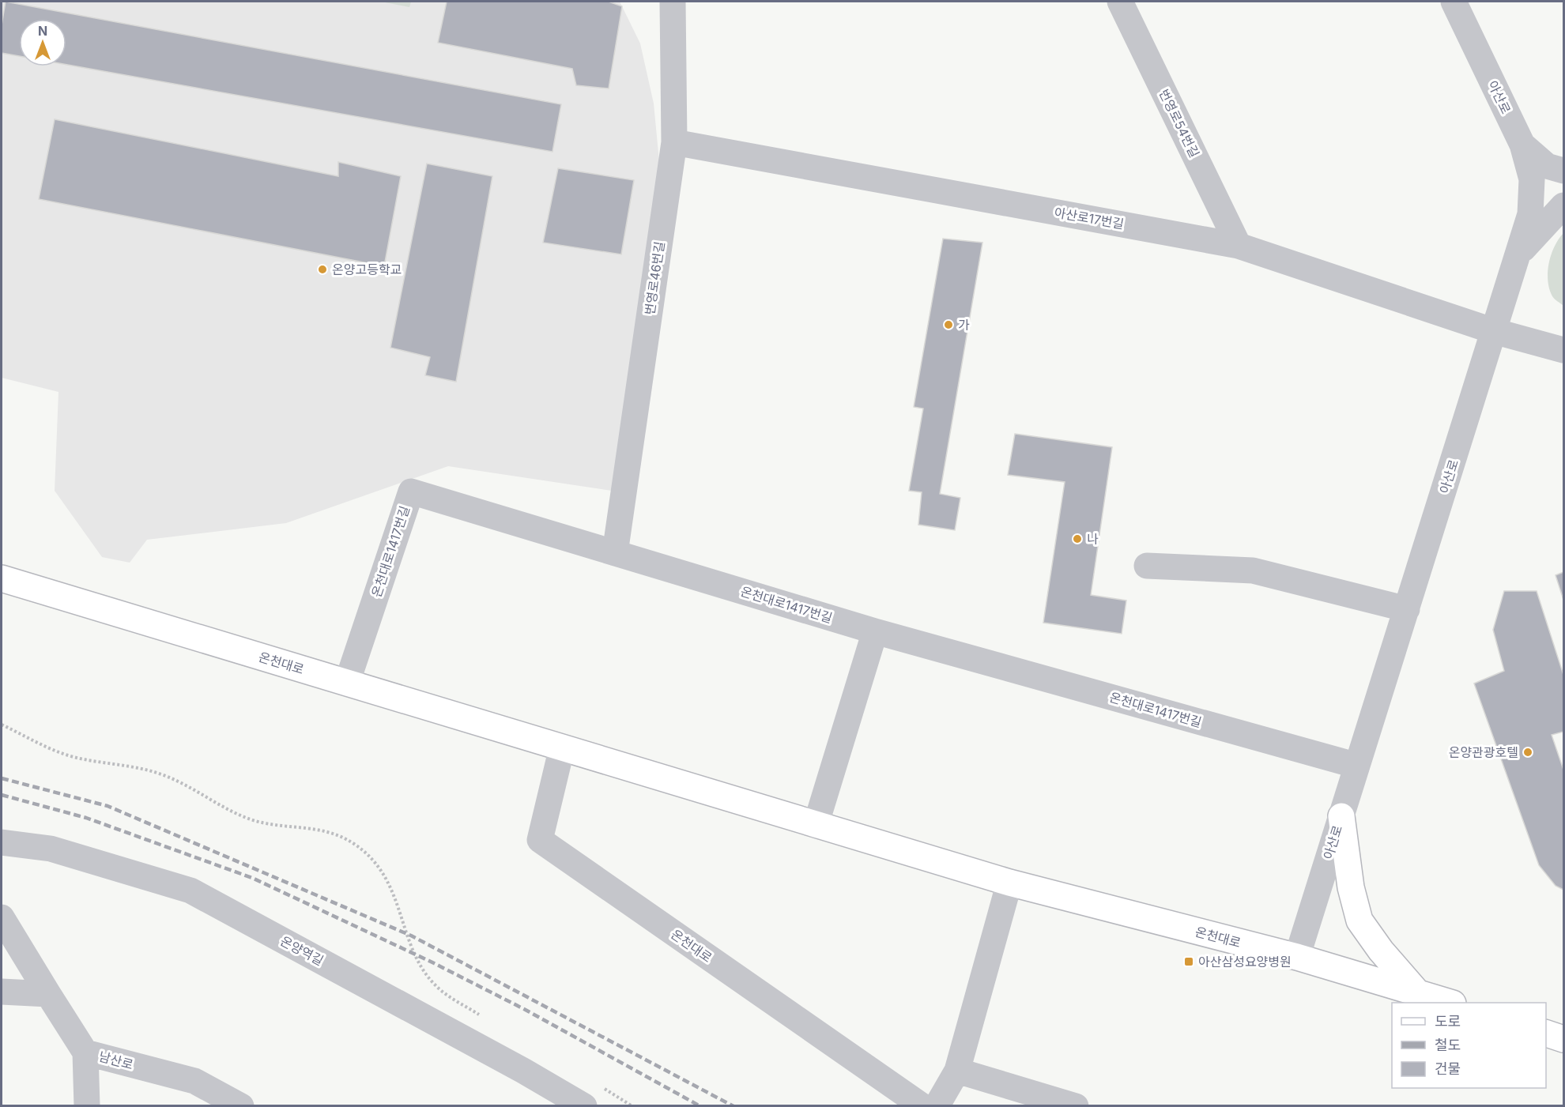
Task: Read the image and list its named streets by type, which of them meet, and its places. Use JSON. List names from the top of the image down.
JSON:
{
  "streets": {
    "main road": ["온천대로"],
    "street": [
      "아산로",
      "번영로54번길",
      "아산로17번길",
      "번영로46번길",
      "온천대로1417번길",
      "온양역길",
      "남산로"
    ]
  },
  "crossings": [
    ["아산로", "아산로17번길"],
    ["아산로", "온천대로1417번길"],
    ["아산로", "온천대로"],
    ["번영로54번길", "아산로17번길"],
    ["아산로17번길", "번영로46번길"],
    ["번영로46번길", "온천대로1417번길"],
    ["온천대로1417번길", "온천대로"]
  ],
  "places": {
    "other": [
      "온양고등학교",
      "가",
      "나",
      "온양관광호텔"
    ],
    "transit": ["아산삼성요양병원"]
  },
  "legend": ["도로", "철도", "건물"],
  "north": "top"
}
